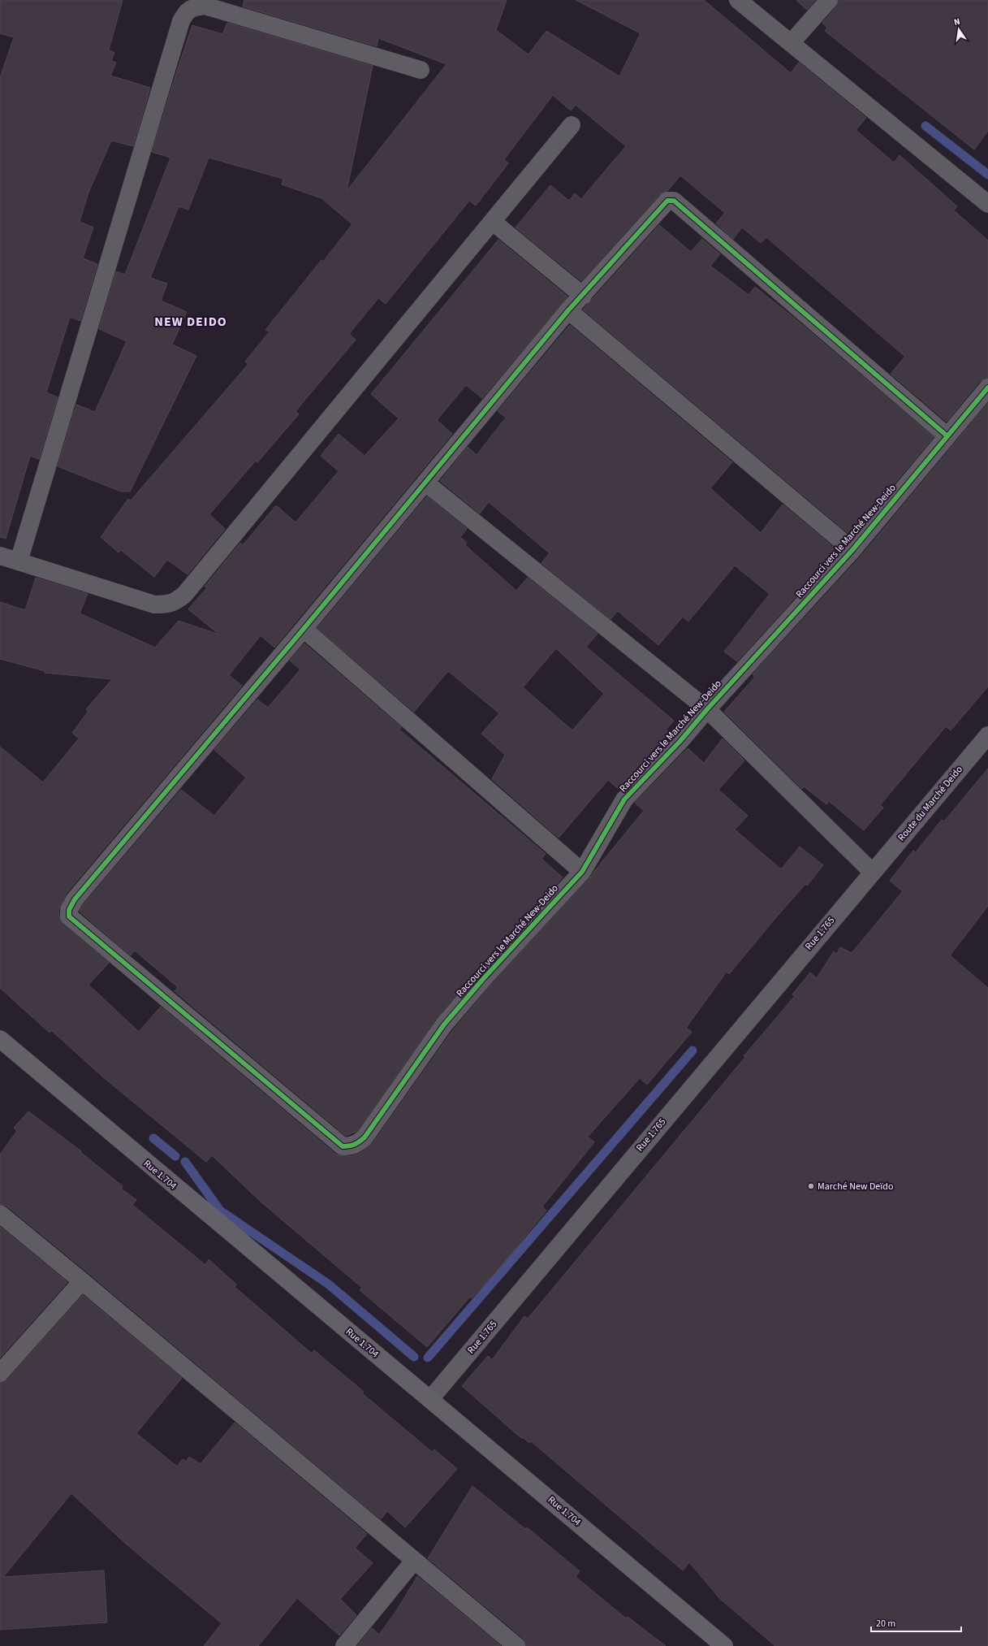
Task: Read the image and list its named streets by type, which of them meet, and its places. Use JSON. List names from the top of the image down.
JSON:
{
  "streets": {
    "street": [
      "Raccourci vers le Marché New-Deido",
      "Route du Marché Deido",
      "Rue 1.765",
      "Rue 1.704"
    ]
  },
  "crossings": [
    ["Route du Marché Deido", "Rue 1.765"],
    ["Rue 1.765", "Rue 1.704"]
  ],
  "districts": ["NEW DEIDO"],
  "places": ["Marché New Deïdo"],
  "scale_bar": "20 m",
  "north": "top"
}
